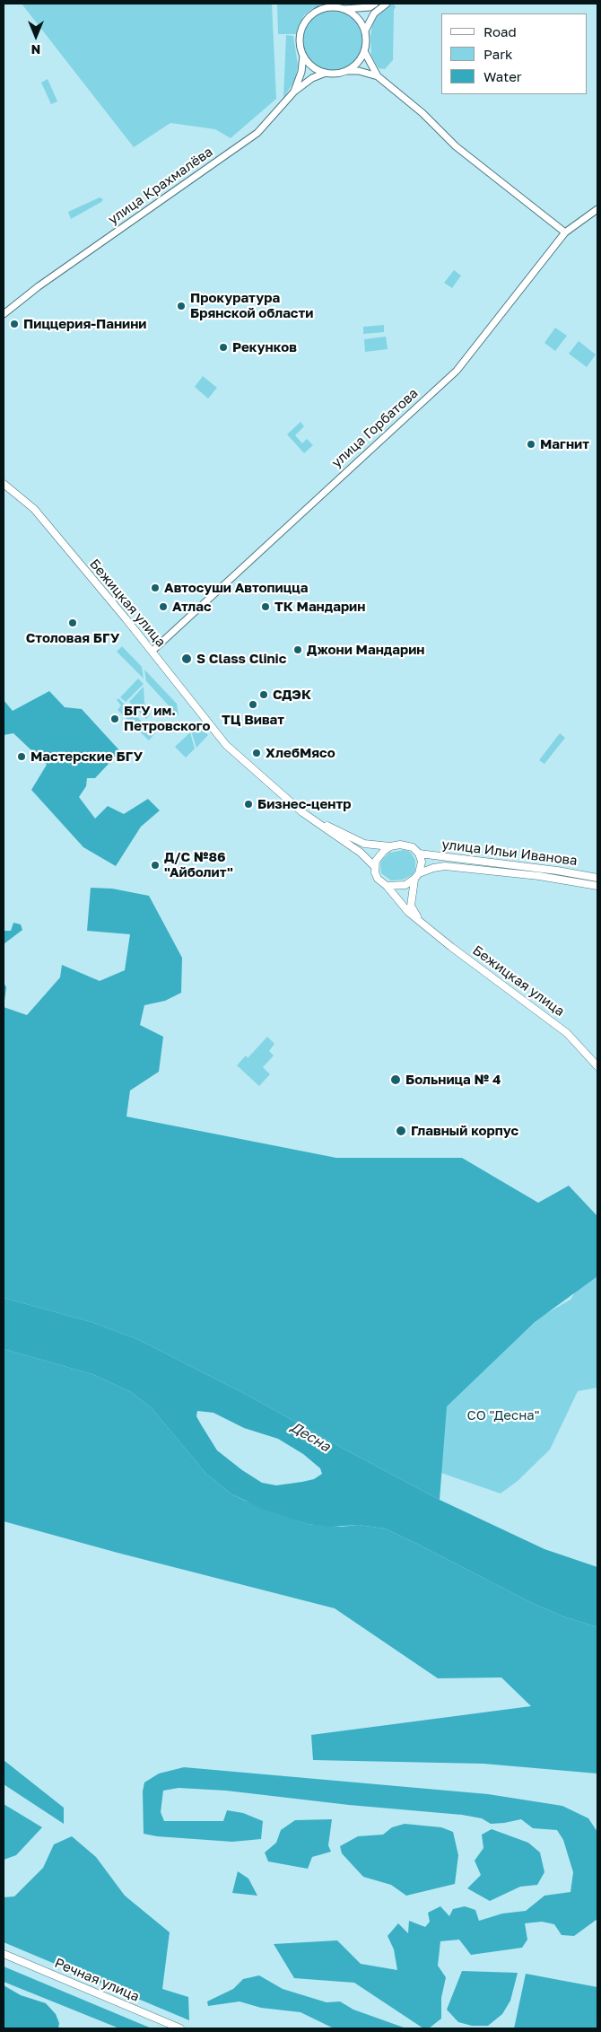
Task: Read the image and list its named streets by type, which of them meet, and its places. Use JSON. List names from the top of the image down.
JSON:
{
  "streets": {
    "main road": [
      "улица Крахмалёва",
      "улица Горбатова",
      "Бежицкая улица",
      "улица Ильи Иванова",
      "Речная улица"
    ]
  },
  "crossings": [
    ["улица Горбатова", "Бежицкая улица"],
    ["Бежицкая улица", "улица Ильи Иванова"]
  ],
  "water": ["Десна"],
  "parks": ["СО \"Десна\""],
  "places": [
    "Прокуратура Брянской области",
    "Пиццерия-Панини",
    "Рекунков",
    "Магнит",
    "Автосуши Автопицца",
    "Атлас",
    "ТК Мандарин",
    "Столовая БГУ",
    "Джони Мандарин",
    "S Class Clinic",
    "СДЭК",
    "ТЦ Виват",
    "БГУ им. Петровского",
    "ХлебМясо",
    "Мастерские БГУ",
    "Бизнес-центр",
    "Д/С №86 \"Айболит\"",
    "Больница № 4",
    "Главный корпус"
  ],
  "legend": ["Road", "Park", "Water"],
  "north": "bottom"
}
